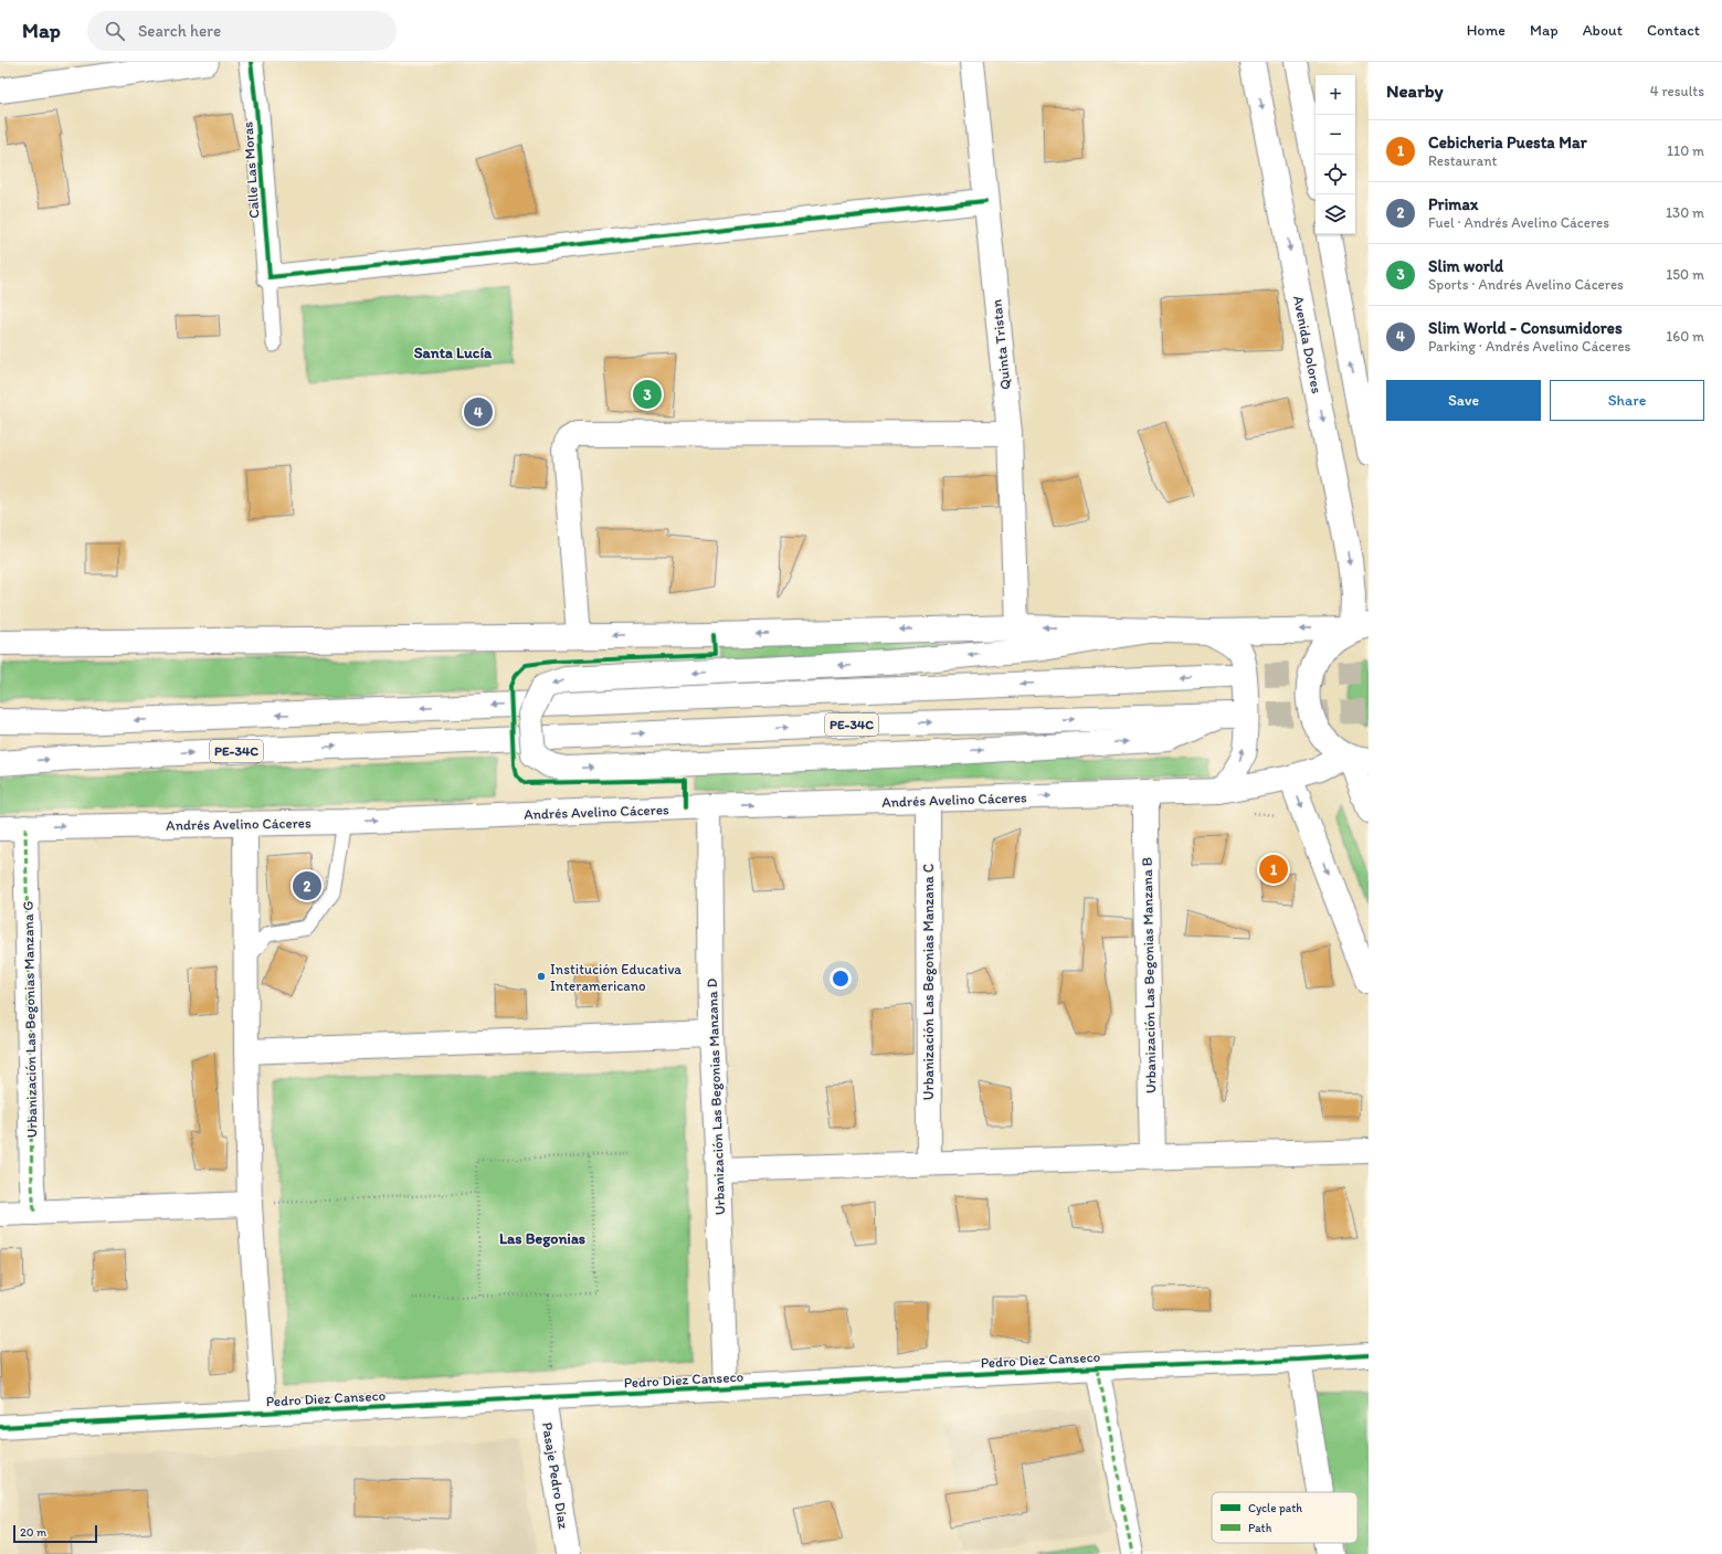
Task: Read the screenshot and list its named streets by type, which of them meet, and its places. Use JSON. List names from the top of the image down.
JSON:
{
  "streets": {
    "main road": [
      "Calle Las Moras",
      "Quinta Tristan",
      "Avenida Dolores",
      "PE-34C",
      "Andrés Avelino Cáceres",
      "Urbanización Las Begonias Manzana B",
      "Urbanización Las Begonias Manzana C",
      "Urbanización Las Begonias Manzana G",
      "Urbanización Las Begonias Manzana D",
      "Pedro Diez Canseco",
      "Pasaje Pedro Díaz"
    ]
  },
  "crossings": [
    ["Andrés Avelino Cáceres", "Urbanización Las Begonias Manzana B"],
    ["Andrés Avelino Cáceres", "Urbanización Las Begonias Manzana C"],
    ["Andrés Avelino Cáceres", "Urbanización Las Begonias Manzana G"],
    ["Andrés Avelino Cáceres", "Urbanización Las Begonias Manzana D"],
    ["Urbanización Las Begonias Manzana D", "Pedro Diez Canseco"],
    ["Pedro Diez Canseco", "Pasaje Pedro Díaz"]
  ],
  "districts": ["Santa Lucía", "Las Begonias"],
  "places": ["Institución Educativa Interamericano"],
  "legend": ["Cycle path", "Path"],
  "scale_bar": "20 m",
  "page": {
    "header": "Map",
    "search": "Search here",
    "nav": [
      "Home",
      "Map",
      "About",
      "Contact"
    ],
    "heading": ["Nearby", "4 results"],
    "map_buttons": ["+", "−"],
    "list": [
      {
        "mark": "1",
        "name": "Cebicheria Puesta Mar",
        "note": "Restaurant",
        "value": "110 m"
      },
      {
        "mark": "2",
        "name": "Primax",
        "note": "Fuel · Andrés Avelino Cáceres",
        "value": "130 m"
      },
      {
        "mark": "3",
        "name": "Slim world",
        "note": "Sports · Andrés Avelino Cáceres",
        "value": "150 m"
      },
      {
        "mark": "4",
        "name": "Slim World - Consumidores",
        "note": "Parking · Andrés Avelino Cáceres",
        "value": "160 m"
      }
    ],
    "buttons": ["Save", "Share"],
    "pins": [
      "3",
      "4",
      "1",
      "2"
    ],
    "scale": "20 m"
  }
}
